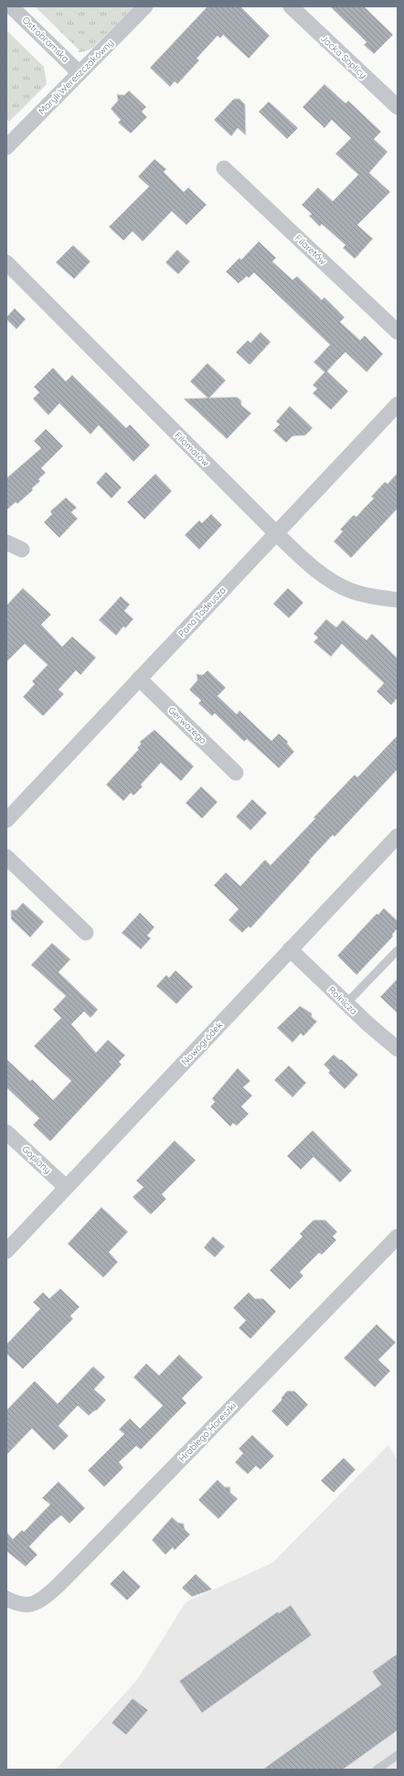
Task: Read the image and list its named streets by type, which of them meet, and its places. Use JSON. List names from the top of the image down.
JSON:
{
  "streets": {
    "street": [
      "Ostrobramska",
      "Jacka Soplicy",
      "Maryli Wereszczakówny",
      "Filaretów",
      "Filomatów",
      "Pana Tadeusza",
      "Gerwazego",
      "Rolnicza",
      "Nowogródek",
      "Goplany",
      "Hrabiego Horeszki"
    ]
  },
  "crossings": [
    ["Ostrobramska", "Maryli Wereszczakówny"],
    ["Filomatów", "Pana Tadeusza"],
    ["Pana Tadeusza", "Gerwazego"],
    ["Rolnicza", "Nowogródek"],
    ["Nowogródek", "Goplany"]
  ]
}
